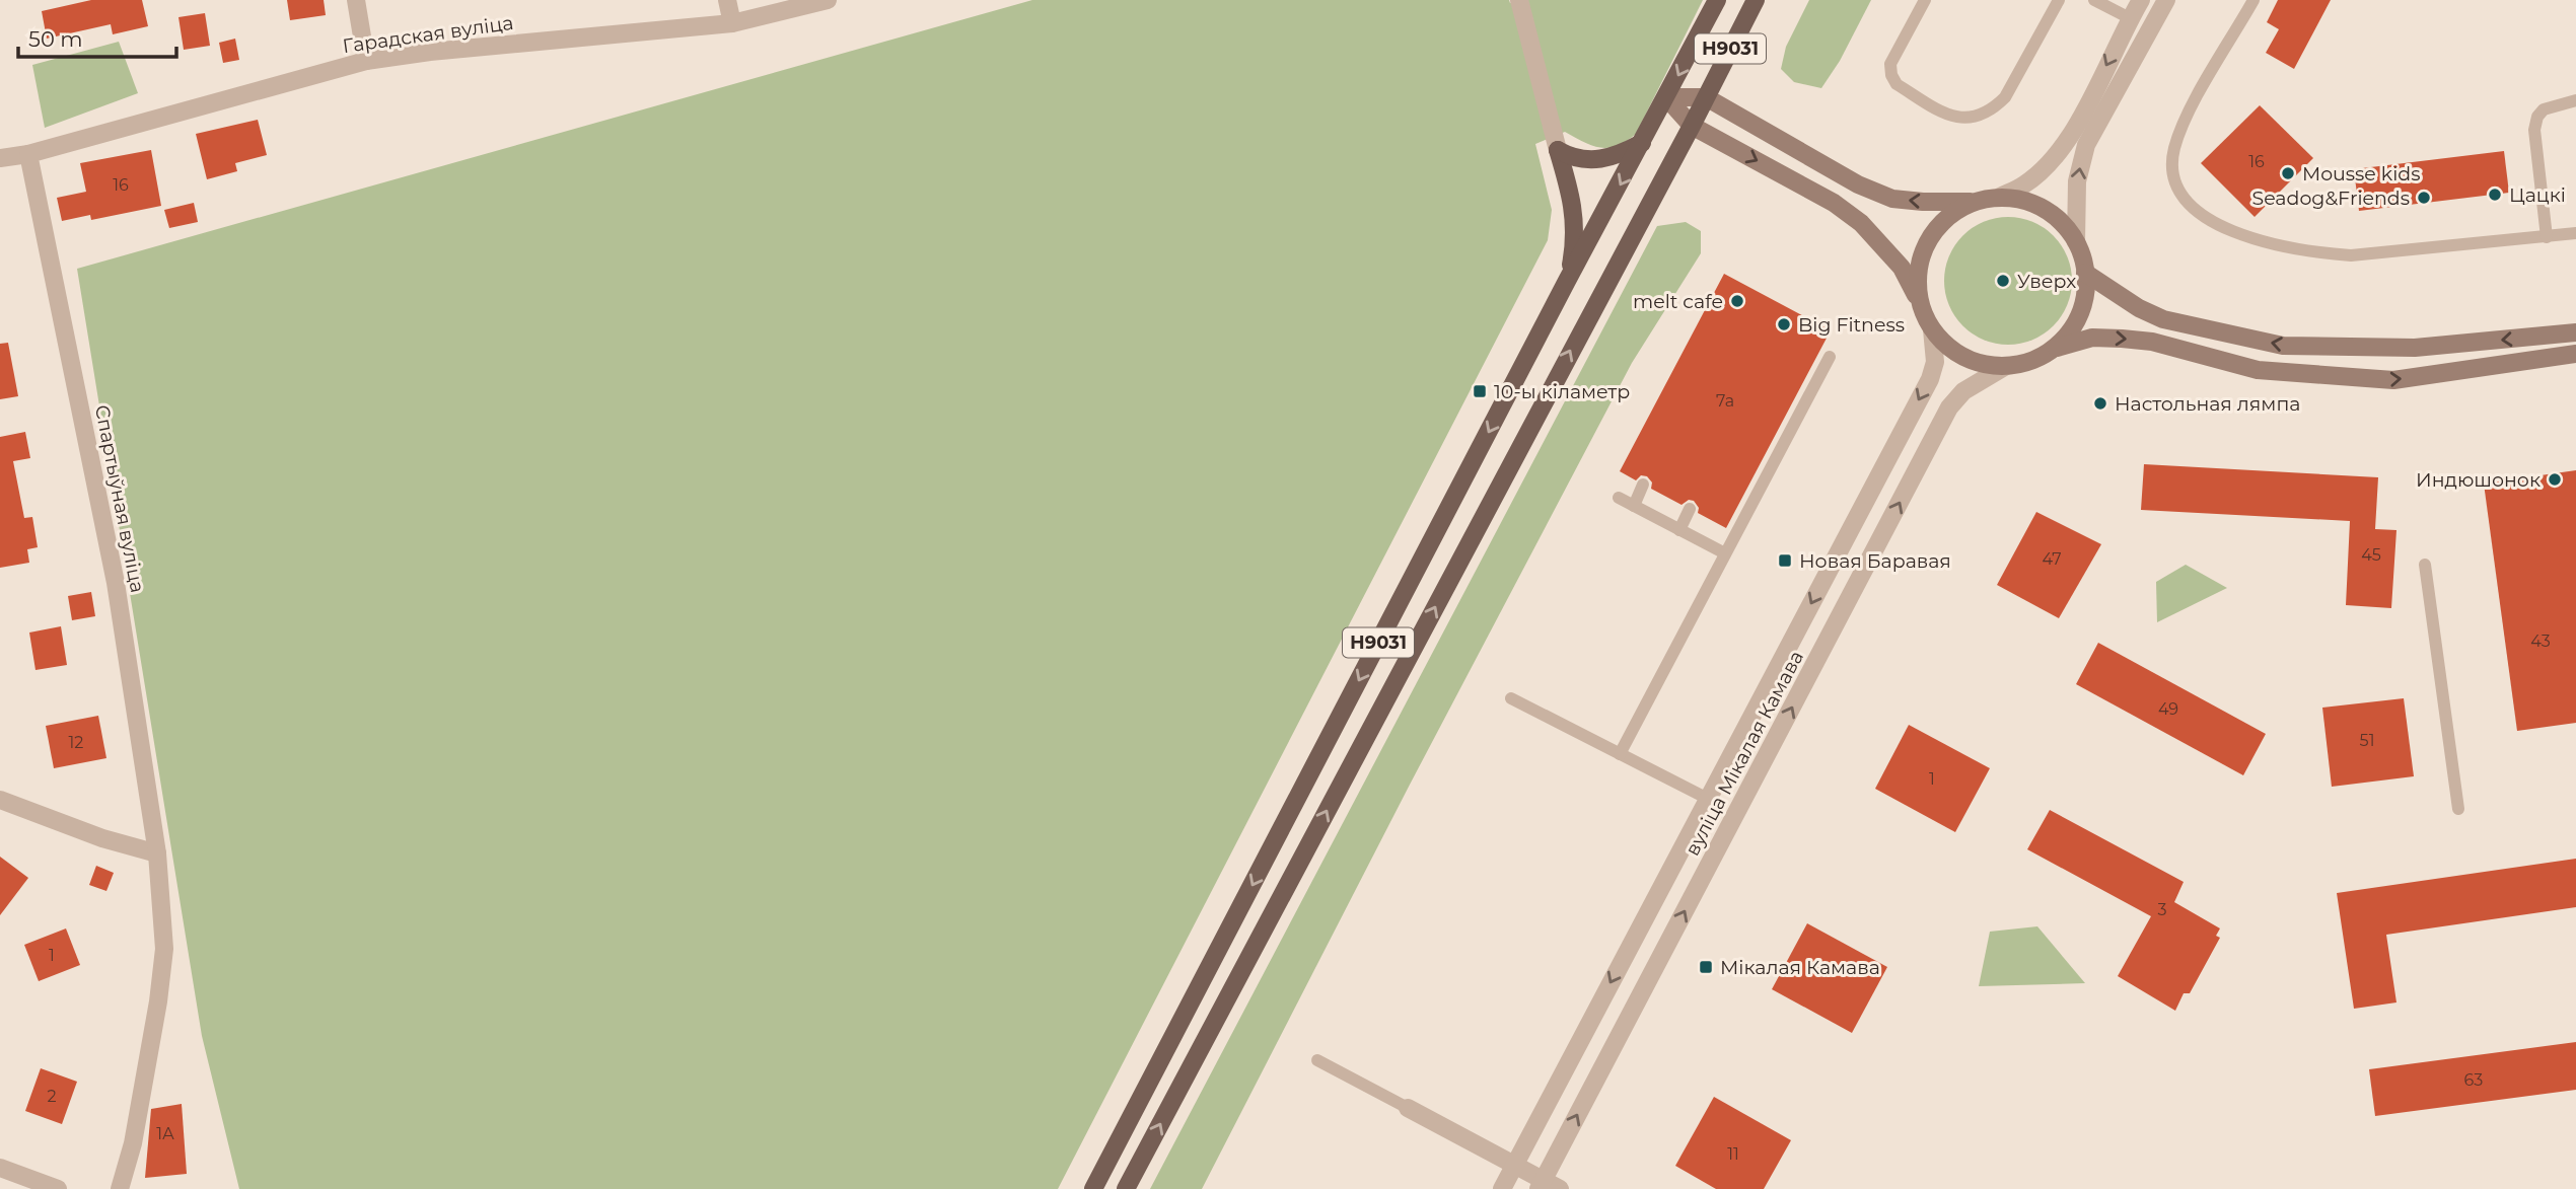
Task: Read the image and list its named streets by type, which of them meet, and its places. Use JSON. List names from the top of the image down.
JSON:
{
  "streets": {
    "main road": ["Н9031"],
    "street": ["Гарадская вуліца", "Спартыўная вуліца", "вуліца Мікалая Камава"]
  },
  "crossings": [
    ["Гарадская вуліца", "Спартыўная вуліца"]
  ],
  "places": {
    "other": [
      "Mousse kids",
      "Цацкi",
      "Seadog&Friends",
      "Уверх",
      "melt cafe",
      "Big Fitness",
      "Настольная лямпа",
      "Индюшонок"
    ],
    "transit": ["10-ы кіламетр", "Новая Баравая", "Мікалая Камава"]
  },
  "house_numbers": [
    "16",
    "16",
    "7а",
    "45",
    "47",
    "43",
    "49",
    "51",
    "12",
    "1",
    "3",
    "1",
    "63",
    "2",
    "1А",
    "11"
  ],
  "scale_bar": "50 m"
}
